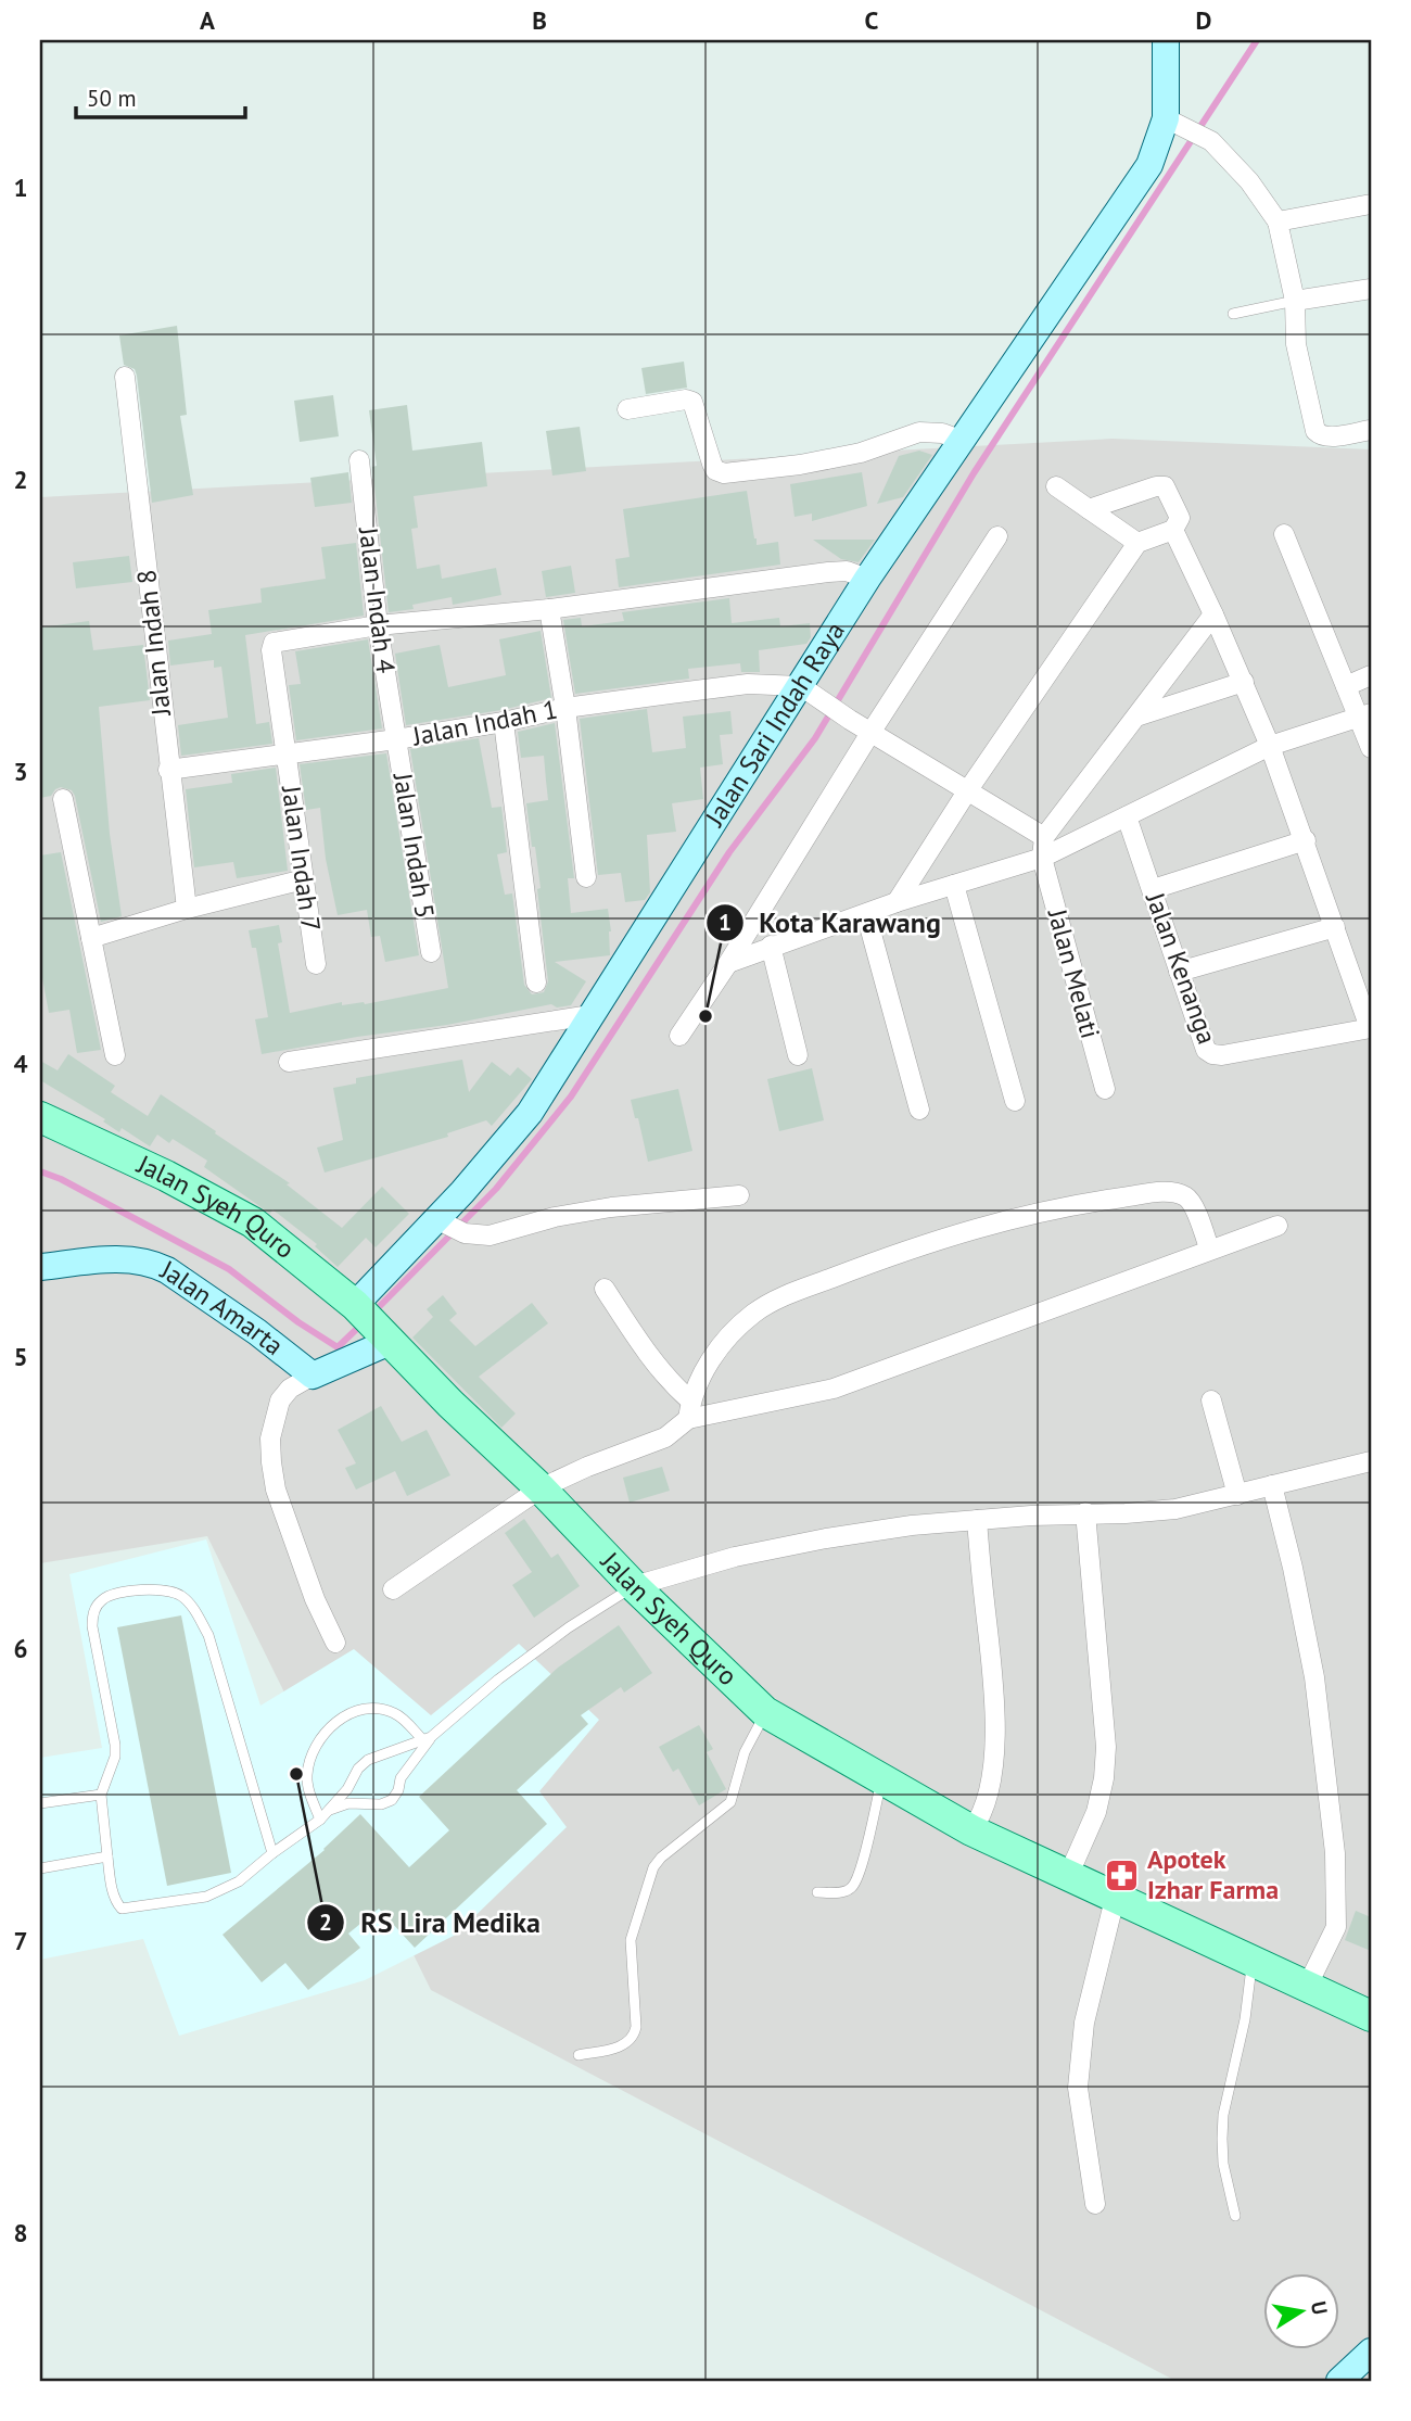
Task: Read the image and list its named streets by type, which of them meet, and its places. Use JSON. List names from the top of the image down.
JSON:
{
  "streets": {
    "main road": ["Jalan Syeh Quro"],
    "street": [
      "Jalan Indah 4",
      "Jalan Indah 8",
      "Jalan Indah 1",
      "Jalan Sari Indah Raya",
      "Jalan Indah 5",
      "Jalan Indah 7",
      "Jalan Kenanga",
      "Jalan Melati",
      "Jalan Amarta"
    ]
  },
  "crossings": [
    ["Jalan Indah 4", "Jalan Indah 1"],
    ["Jalan Indah 4", "Jalan Indah 5"],
    ["Jalan Indah 4", "Jalan Indah 7"],
    ["Jalan Indah 8", "Jalan Indah 1"],
    ["Jalan Indah 1", "Jalan Sari Indah Raya"],
    ["Jalan Indah 1", "Jalan Indah 5"],
    ["Jalan Indah 1", "Jalan Indah 7"],
    ["Jalan Sari Indah Raya", "Jalan Syeh Quro"]
  ],
  "places": {
    "other": ["Kota Karawang", "RS Lira Medika"],
    "pharmacy": ["Apotek Izhar Farma"]
  },
  "scale_bar": "50 m",
  "north": "right",
  "grid": {
    "columns": [
      "A",
      "B",
      "C",
      "D"
    ],
    "rows": [
      "1",
      "2",
      "3",
      "4",
      "5",
      "6",
      "7",
      "8"
    ]
  }
}
